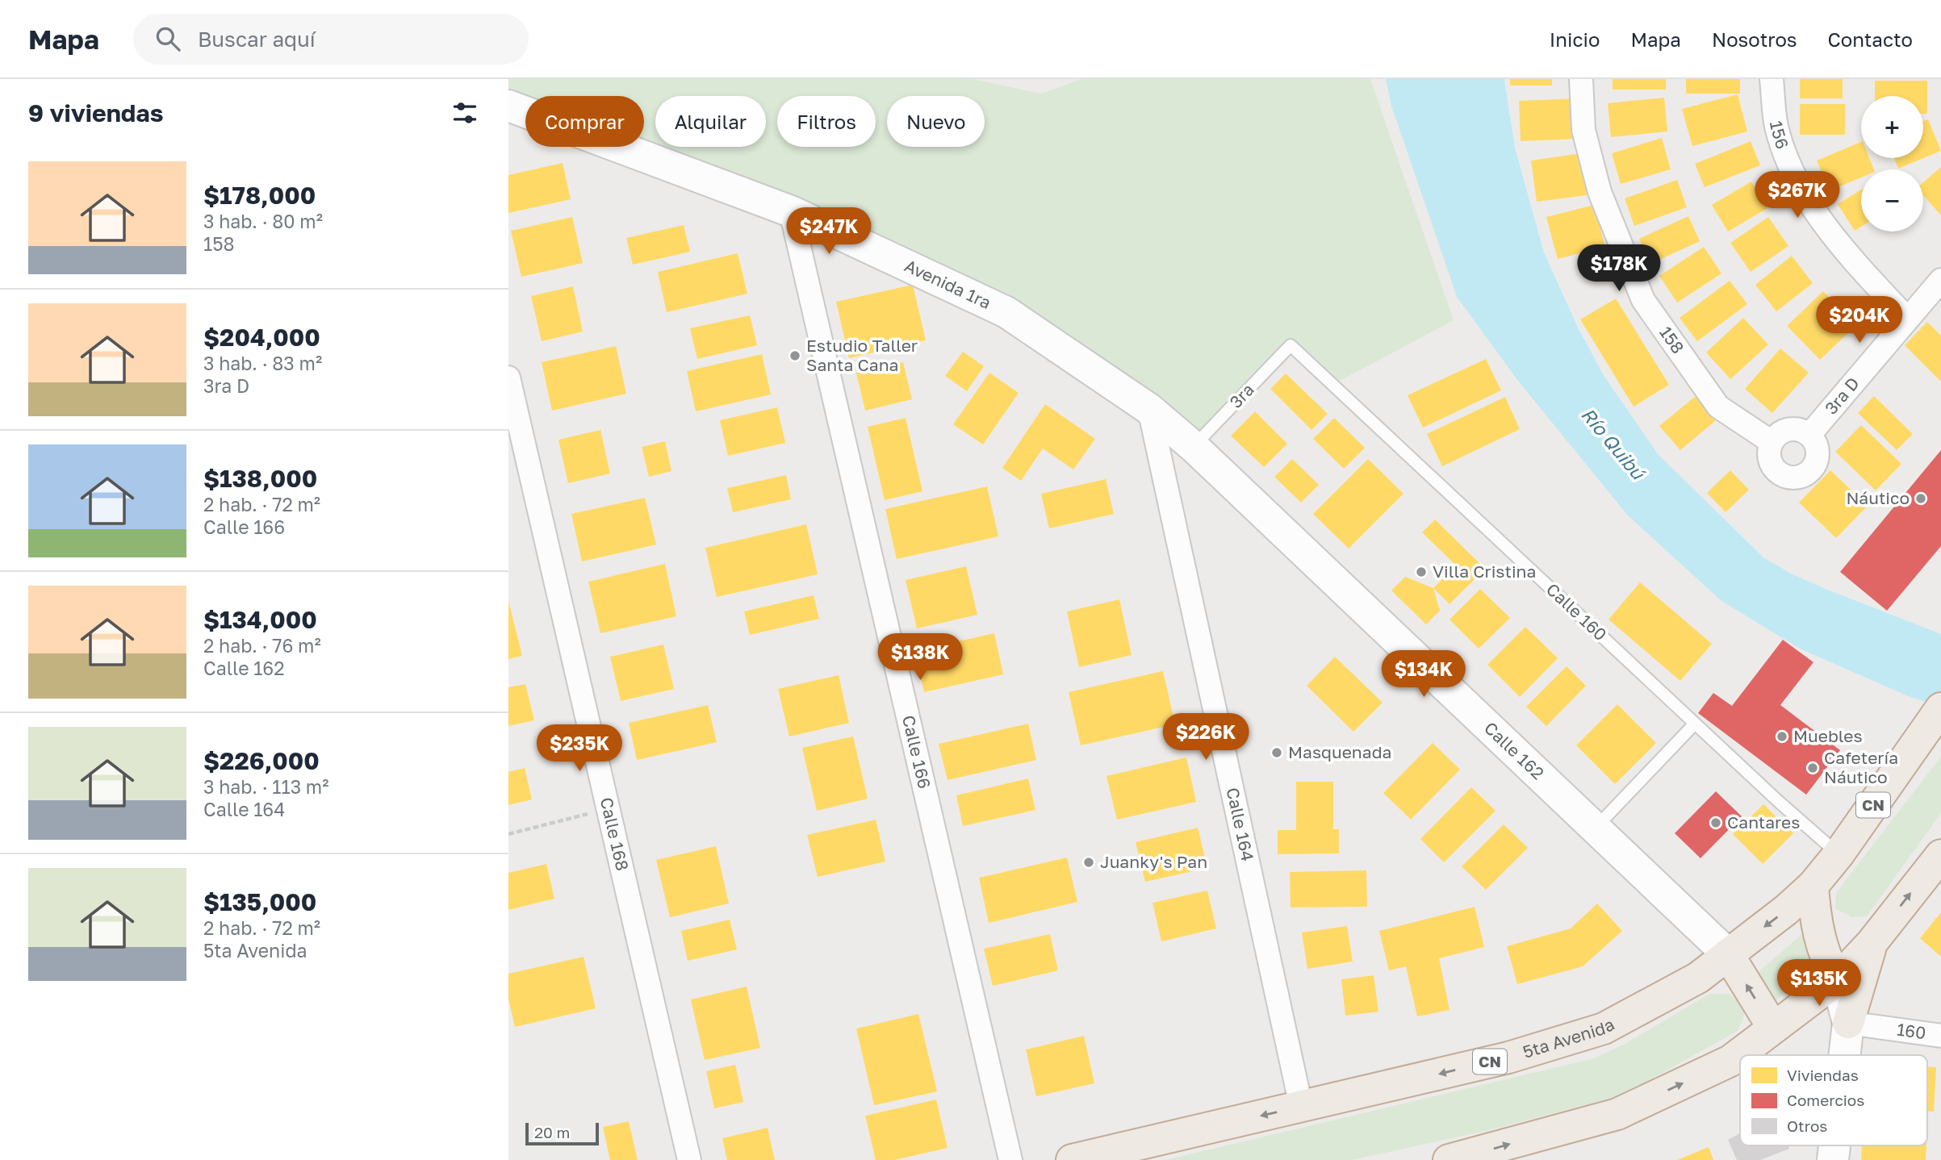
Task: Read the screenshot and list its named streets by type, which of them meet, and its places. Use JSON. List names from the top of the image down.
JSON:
{
  "streets": {
    "highway": ["CN", "5ta Avenida"],
    "street": [
      "156",
      "Avenida 1ra",
      "158",
      "3ra D",
      "Calle 162",
      "Calle 166",
      "Calle 164",
      "Calle 168",
      "160"
    ],
    "lane": ["3ra", "Calle 160"]
  },
  "crossings": [
    ["156", "3ra D"],
    ["Avenida 1ra", "Calle 162"],
    ["Avenida 1ra", "Calle 166"],
    ["Avenida 1ra", "Calle 164"],
    ["158", "3ra D"],
    ["3ra", "Calle 160"],
    ["3ra", "Calle 162"],
    ["Calle 160", "5ta Avenida"],
    ["Calle 162", "Calle 164"],
    ["Calle 162", "5ta Avenida"],
    ["Calle 164", "5ta Avenida"]
  ],
  "water": ["Río Quibú"],
  "places": [
    "Estudio Taller Santa Cana",
    "Náutico",
    "Villa Cristina",
    "Muebles",
    "Masquenada",
    "Cafetería Náutico",
    "Cantares",
    "Juanky's Pan"
  ],
  "legend": ["Viviendas", "Comercios", "Otros"],
  "scale_bar": "20 m",
  "page": {
    "header": "Mapa",
    "search": "Buscar aquí",
    "nav": [
      "Inicio",
      "Mapa",
      "Nosotros",
      "Contacto"
    ],
    "heading": "9 viviendas",
    "map_buttons": ["+", "−"],
    "chip": [
      "Comprar",
      "Alquilar",
      "Filtros",
      "Nuevo"
    ],
    "list": [
      {
        "name": "$178,000",
        "note": "3 hab. · 80 m² · 158"
      },
      {
        "name": "$204,000",
        "note": "3 hab. · 83 m² · 3ra D"
      },
      {
        "name": "$138,000",
        "note": "2 hab. · 72 m² · Calle 166"
      },
      {
        "name": "$134,000",
        "note": "2 hab. · 76 m² · Calle 162"
      },
      {
        "name": "$226,000",
        "note": "3 hab. · 113 m² · Calle 164"
      },
      {
        "name": "$135,000",
        "note": "2 hab. · 72 m² · 5ta Avenida"
      }
    ],
    "price": [
      "$267K",
      "$247K",
      "$178K",
      "$204K",
      "$138K",
      "$134K",
      "$226K",
      "$235K",
      "$135K"
    ],
    "scale": "20 m"
  }
}
